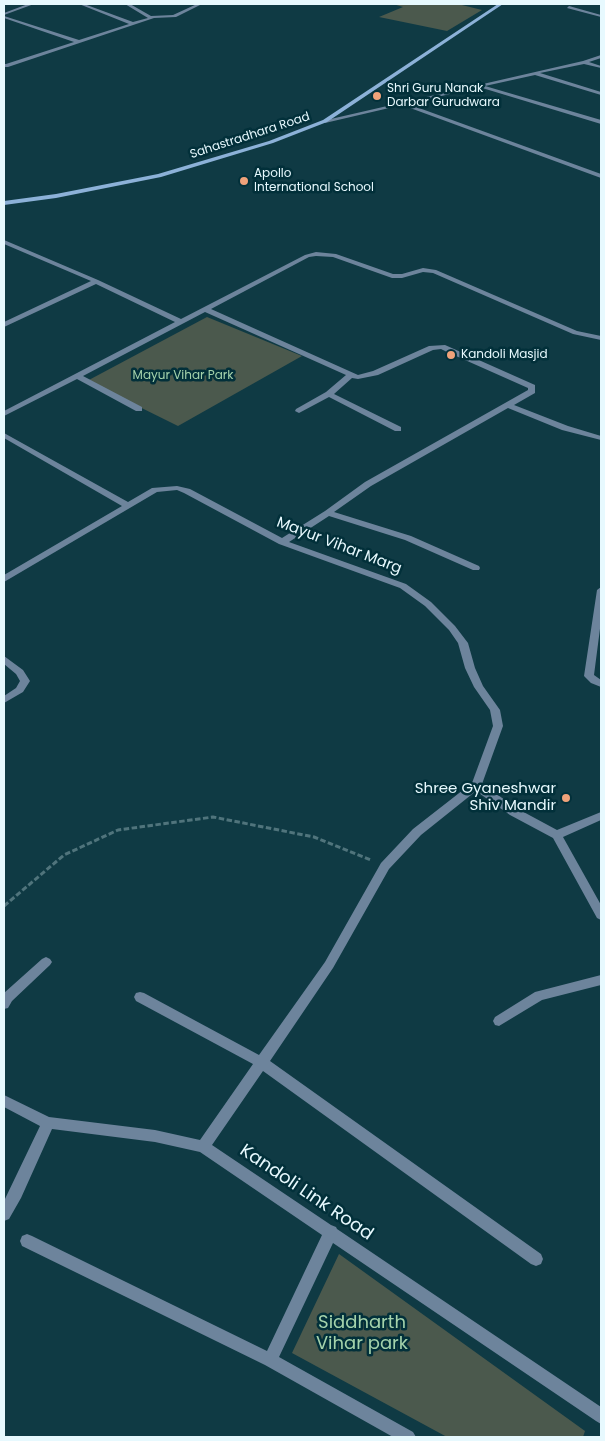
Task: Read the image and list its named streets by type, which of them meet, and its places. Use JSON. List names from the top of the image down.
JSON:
{
  "streets": {
    "main road": ["Sahastradhara Road"],
    "street": ["Mayur Vihar Marg", "Kandoli Link Road"]
  },
  "parks": ["Mayur Vihar Park", "Siddharth Vihar park"],
  "places": [
    "Shri Guru Nanak Darbar Gurudwara",
    "Apollo International School",
    "Kandoli Masjid",
    "Shree Gyaneshwar Shiv Mandir"
  ]
}
